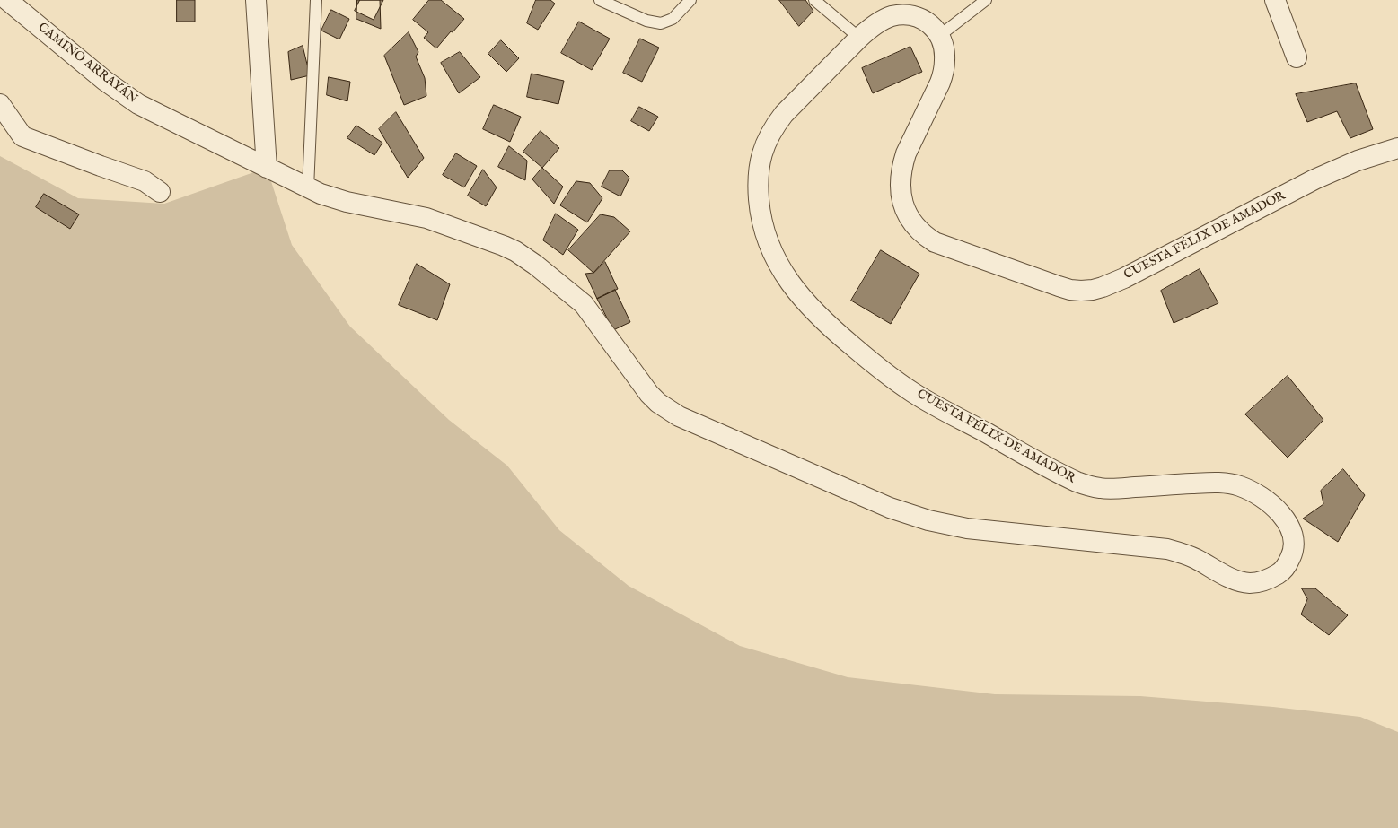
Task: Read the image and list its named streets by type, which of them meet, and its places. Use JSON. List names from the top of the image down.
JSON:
{
  "streets": {
    "street": ["CAMINO ARRAYÁN", "CUESTA FÉLIX DE AMADOR"]
  },
  "crossings": [
    ["CAMINO ARRAYÁN", "CUESTA FÉLIX DE AMADOR"]
  ]
}
